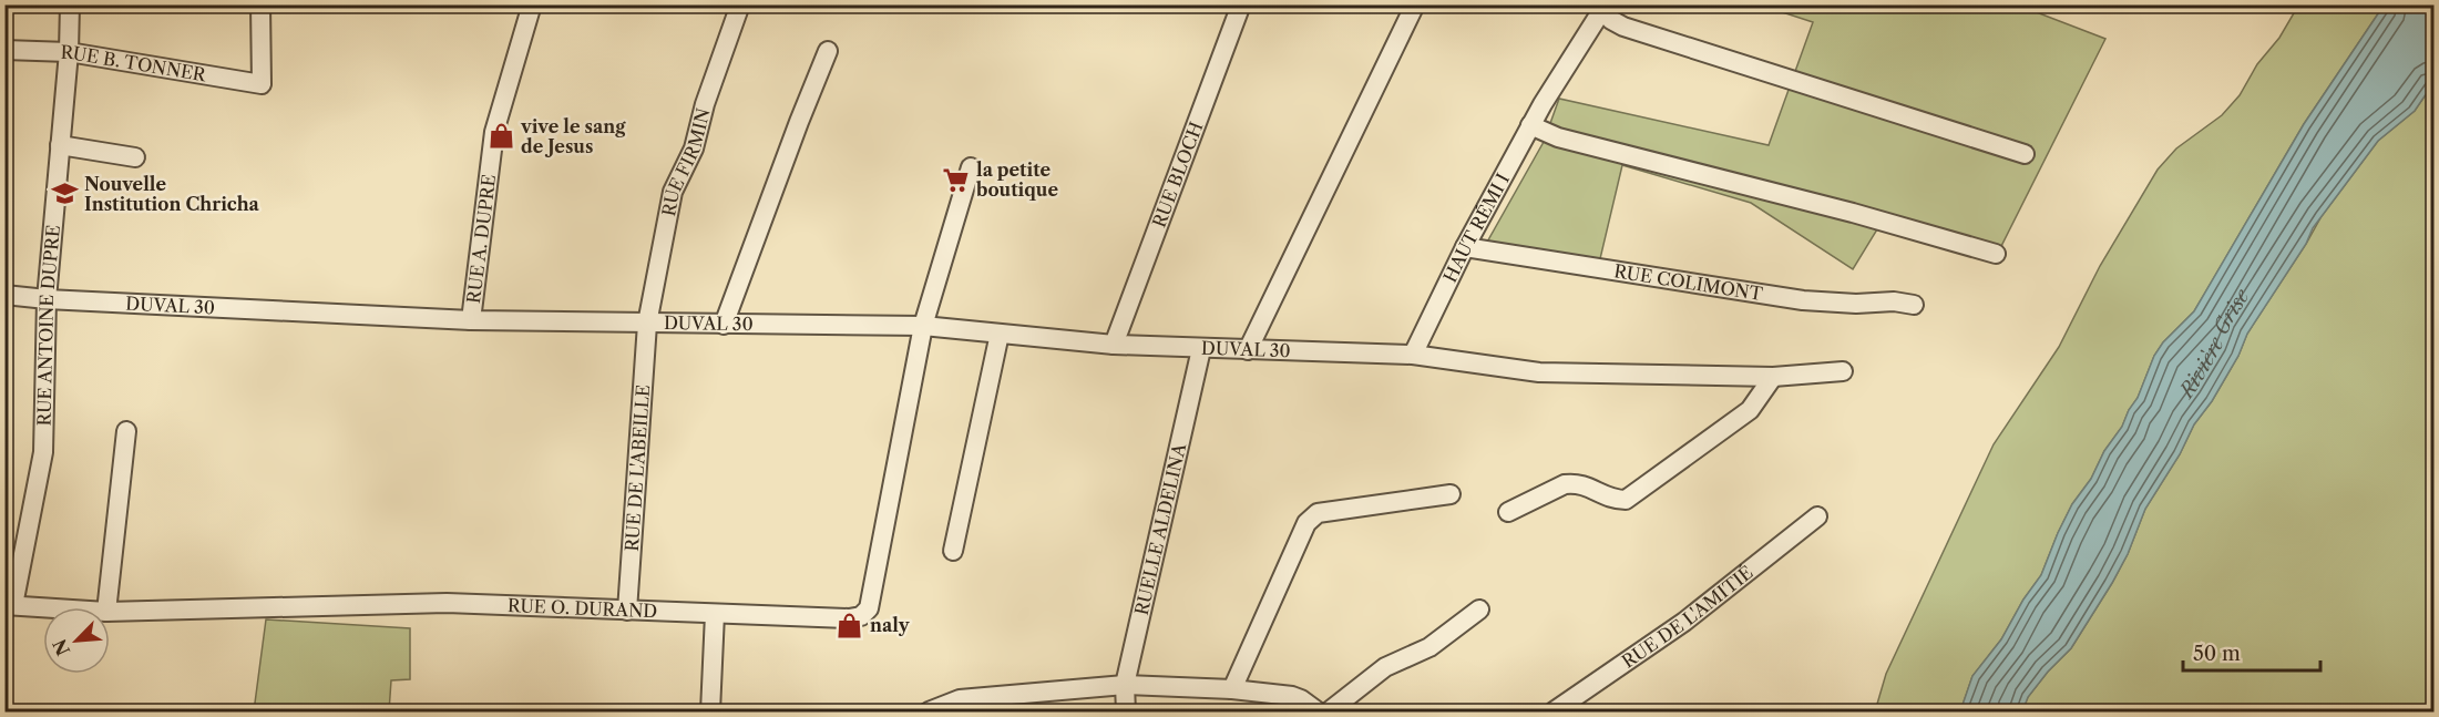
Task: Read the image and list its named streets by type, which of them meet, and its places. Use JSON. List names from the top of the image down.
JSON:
{
  "streets": {
    "street": [
      "RUE B. TONNER",
      "RUE FIRMIN",
      "RUE BLOCH",
      "HAUT RÉMI I",
      "RUE A. DUPRE",
      "RUE COLIMONT",
      "DUVAL 30",
      "RUE ANTOINE DUPRE",
      "RUE DE L'ABEILLE",
      "RUELLE ALDELINA",
      "RUE O. DURAND",
      "RUE DE L'AMITIÉ"
    ]
  },
  "crossings": [
    ["RUE B. TONNER", "RUE ANTOINE DUPRE"],
    ["RUE FIRMIN", "DUVAL 30"],
    ["RUE FIRMIN", "RUE DE L'ABEILLE"],
    ["RUE BLOCH", "DUVAL 30"],
    ["HAUT RÉMI I", "RUE COLIMONT"],
    ["HAUT RÉMI I", "DUVAL 30"],
    ["RUE A. DUPRE", "DUVAL 30"],
    ["DUVAL 30", "RUE ANTOINE DUPRE"],
    ["DUVAL 30", "RUE DE L'ABEILLE"],
    ["DUVAL 30", "RUELLE ALDELINA"],
    ["DUVAL 30", "RUE O. DURAND"],
    ["RUE ANTOINE DUPRE", "RUE O. DURAND"],
    ["RUE DE L'ABEILLE", "RUE O. DURAND"]
  ],
  "water": ["Rivière Grise"],
  "places": {
    "shop": ["vive le sang de Jesus", "naly"],
    "supermarket": ["la petite boutique"],
    "school or university": ["Nouvelle Institution Chricha"]
  },
  "scale_bar": "50 m",
  "north": "bottom left"
}
